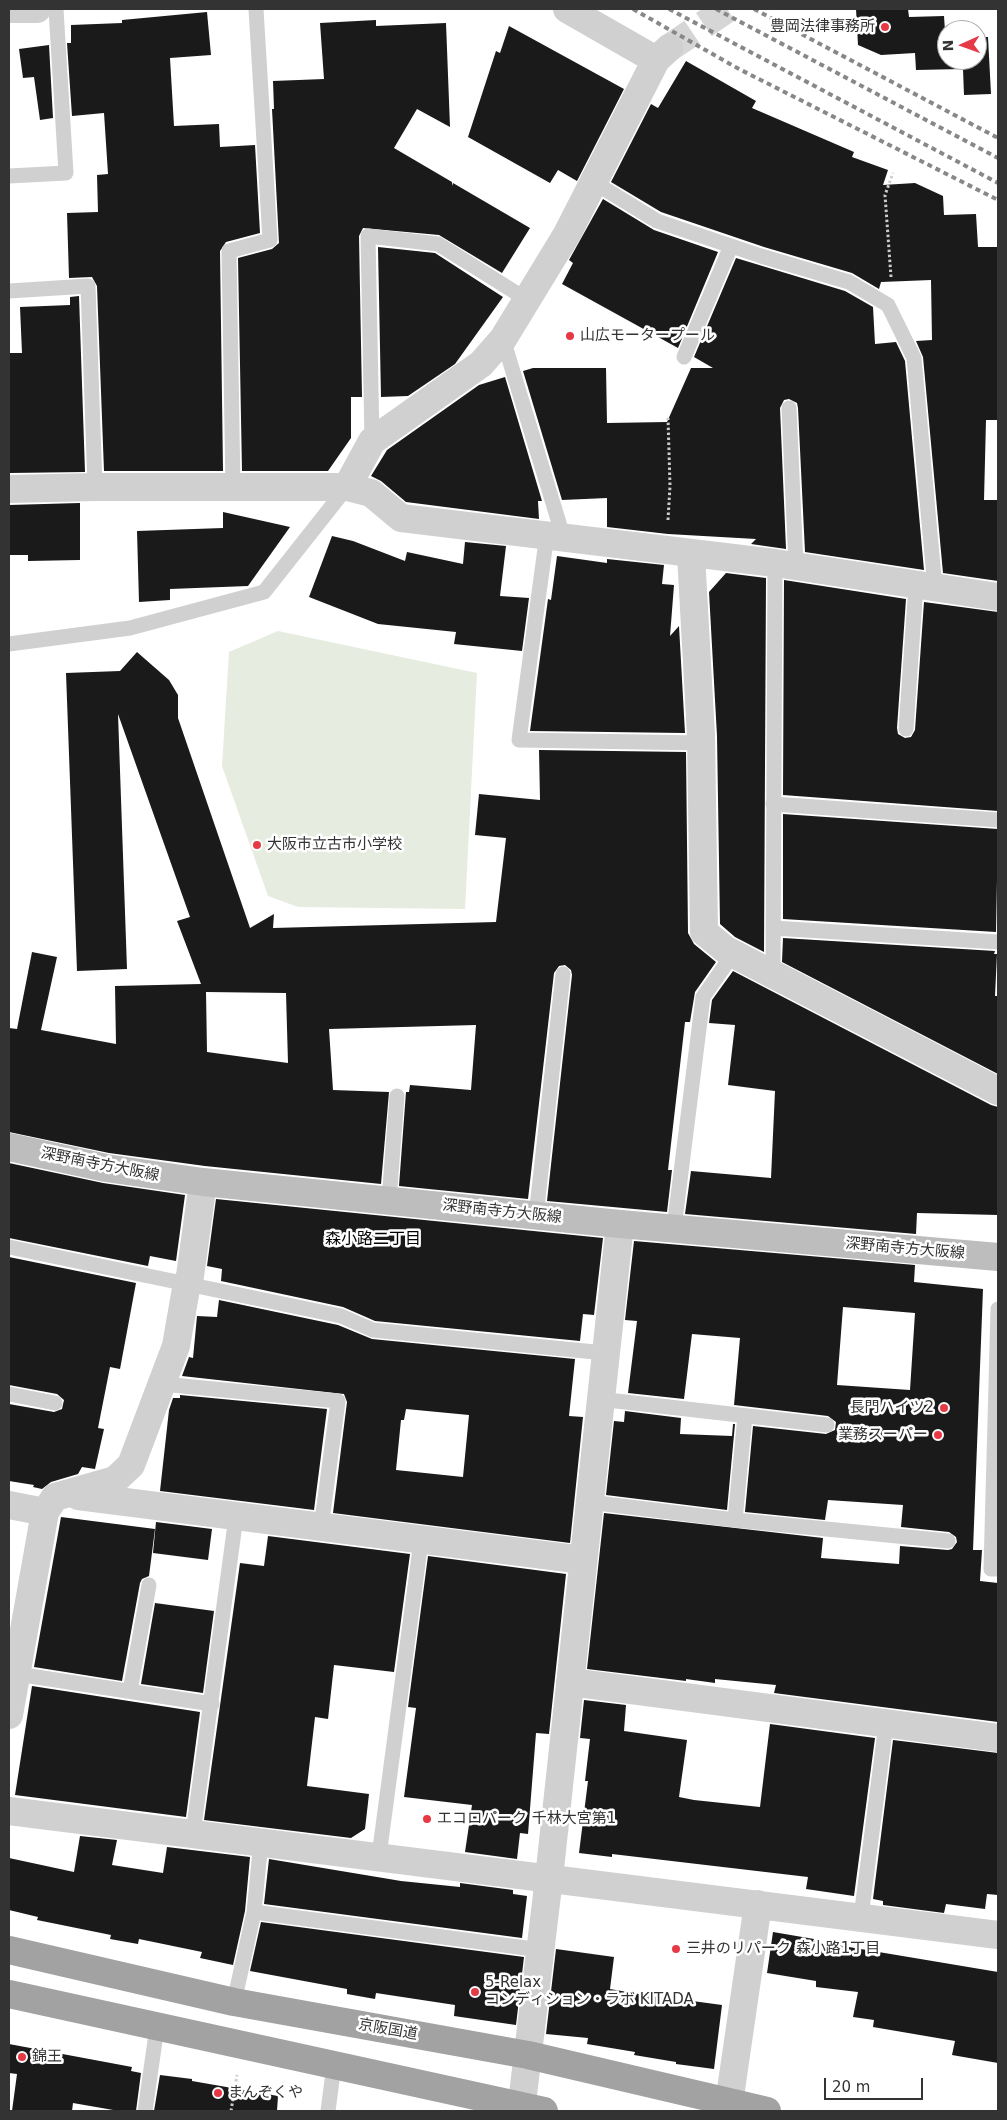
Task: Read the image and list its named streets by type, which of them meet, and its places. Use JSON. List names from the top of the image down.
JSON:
{
  "streets": {
    "highway": ["京阪国道"],
    "main road": ["深野南寺方大阪線"]
  },
  "districts": ["森小路二丁目"],
  "places": [
    "豊岡法律事務所",
    "山広モータープール",
    "大阪市立古市小学校",
    "長門ハイツ2",
    "業務スーパー",
    "エコロパーク 千林大宮第1",
    "三井のリパーク 森小路1丁目",
    "5-Relax コンディション・ラボ KITADA",
    "錦王",
    "まんぞくや"
  ],
  "scale_bar": "20 m",
  "north": "left"
}
